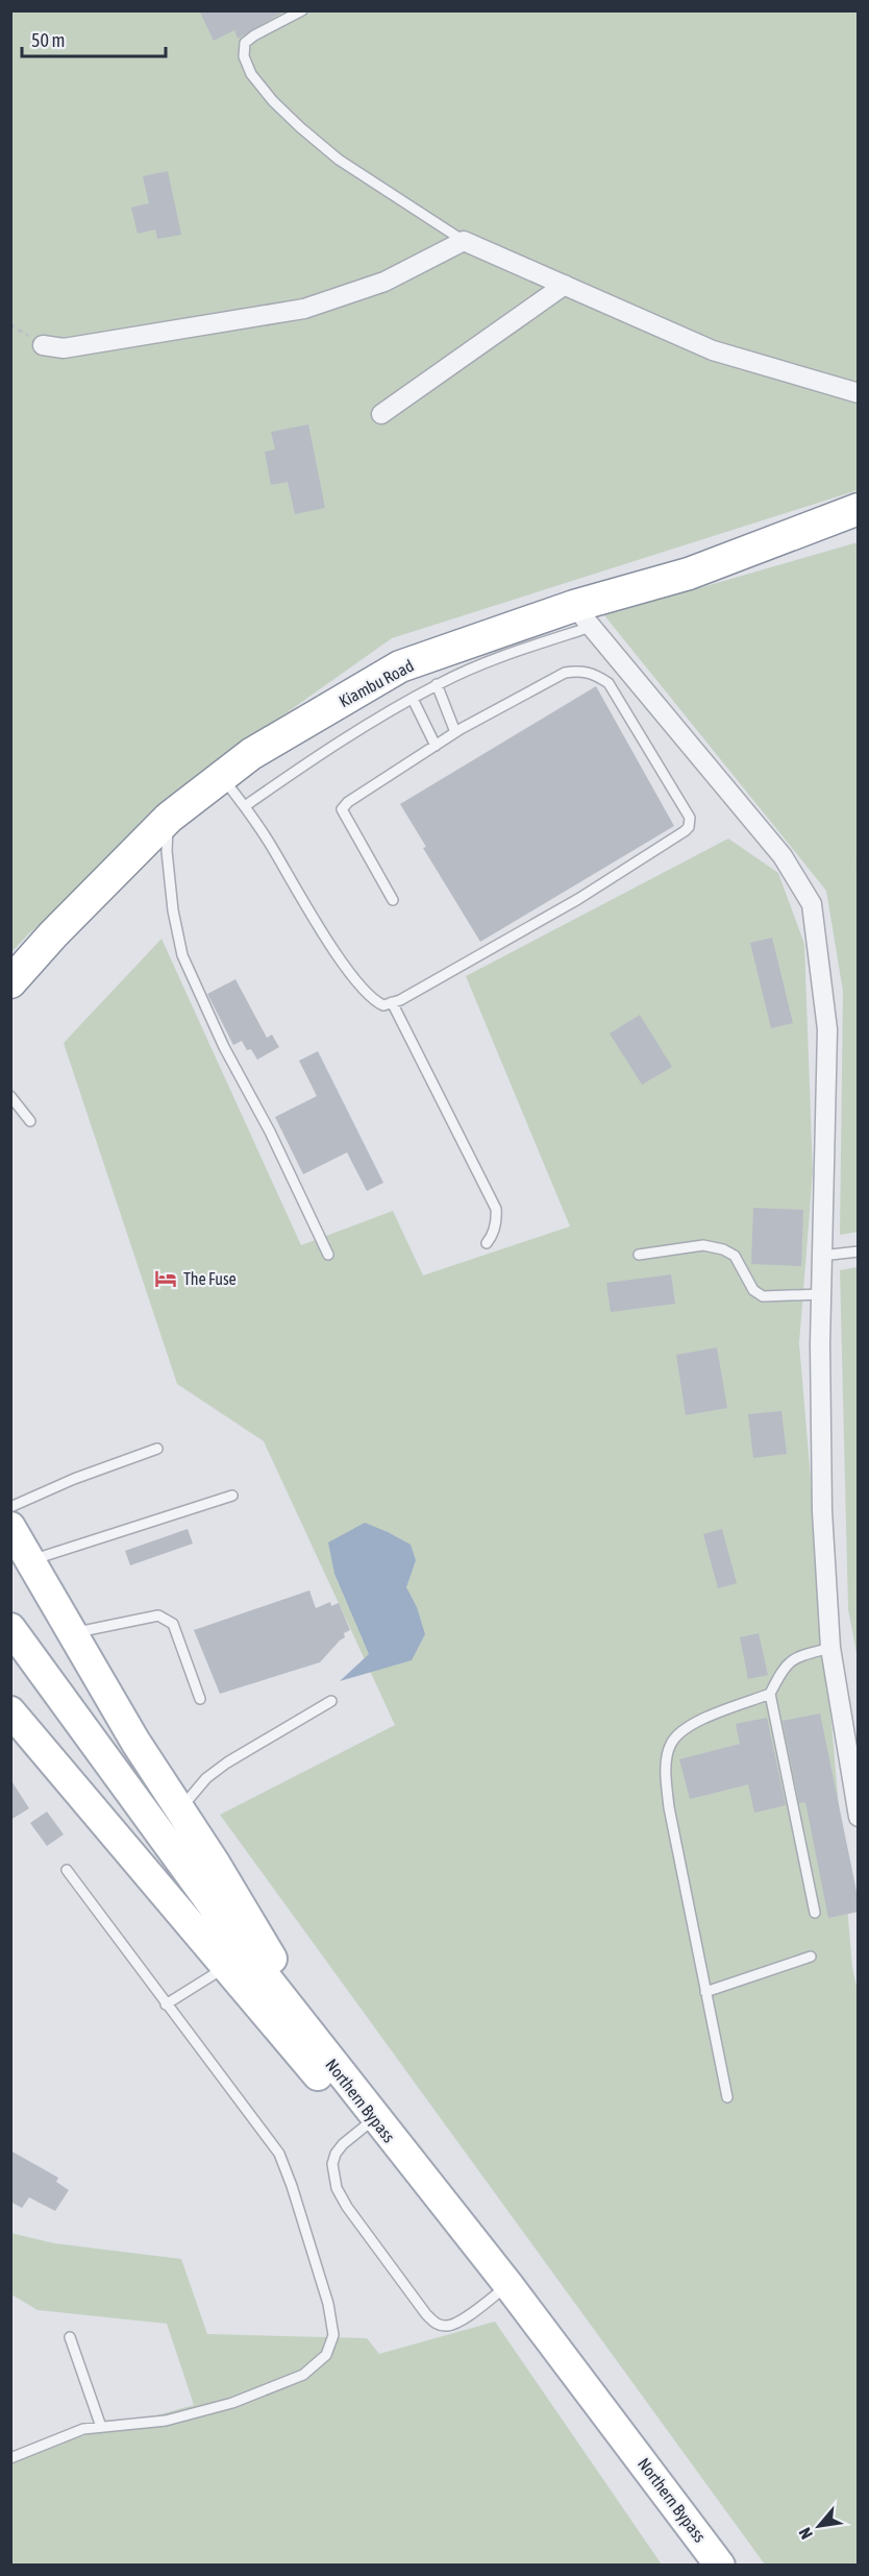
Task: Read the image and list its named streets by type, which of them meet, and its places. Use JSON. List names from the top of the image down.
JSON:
{
  "streets": {
    "highway": ["Kiambu Road"],
    "main road": ["Northern Bypass"]
  },
  "places": {
    "hotel": ["The Fuse"]
  },
  "scale_bar": "50 m",
  "north": "bottom left"
}
